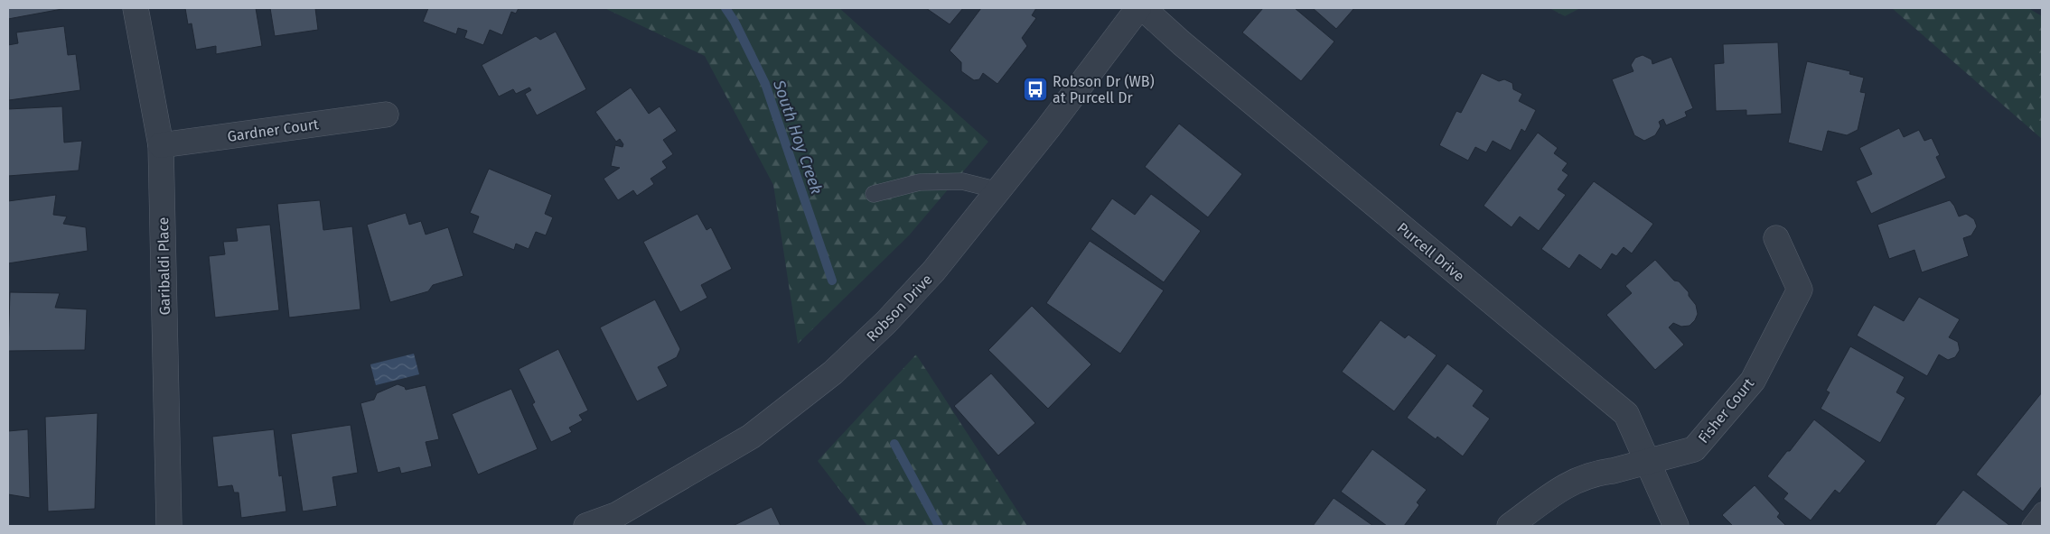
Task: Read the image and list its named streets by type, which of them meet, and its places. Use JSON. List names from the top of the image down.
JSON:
{
  "streets": {
    "street": [
      "Gardner Court",
      "Purcell Drive",
      "Garibaldi Place",
      "Robson Drive",
      "Fisher Court"
    ]
  },
  "crossings": [
    ["Gardner Court", "Garibaldi Place"],
    ["Purcell Drive", "Fisher Court"]
  ],
  "water": ["South Hoy Creek"],
  "places": {
    "bus stop": ["Robson Dr (WB) at Purcell Dr"]
  }
}
